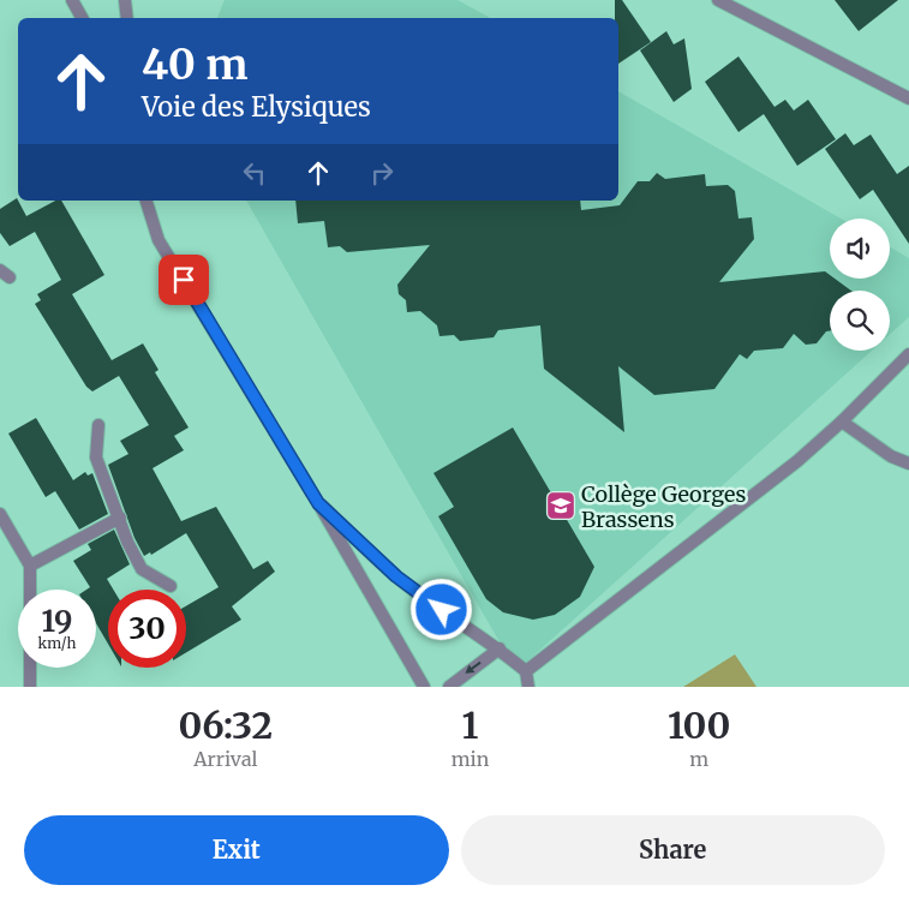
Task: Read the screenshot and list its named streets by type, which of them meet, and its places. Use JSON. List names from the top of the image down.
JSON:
{
  "places": {
    "school or university": ["Collège Georges Brassens"]
  },
  "page": {
    "turn": ["40 m", "Voie des Elysiques"],
    "speed": "19 km/h",
    "limit": "30",
    "eta": [
      "06:32",
      "Arrival",
      "1",
      "min",
      "100",
      "m"
    ],
    "buttons": ["Exit", "Share"]
  }
}
